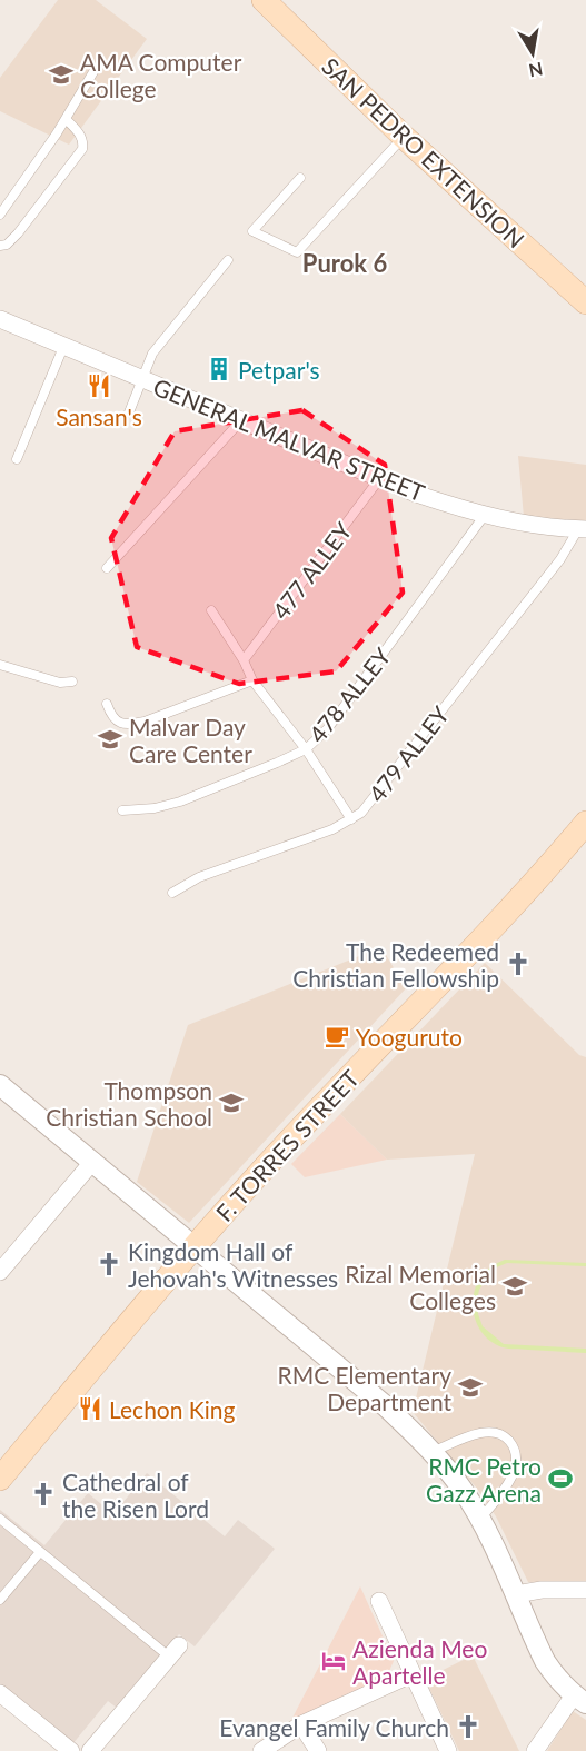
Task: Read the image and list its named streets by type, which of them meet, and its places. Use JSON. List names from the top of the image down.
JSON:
{
  "streets": {
    "main road": ["SAN PEDRO EXTENSION", "F. TORRES STREET"],
    "street": ["GENERAL MALVAR STREET"],
    "lane": ["477 ALLEY", "478 ALLEY", "479 ALLEY"]
  },
  "crossings": [
    ["GENERAL MALVAR STREET", "477 ALLEY"],
    ["GENERAL MALVAR STREET", "478 ALLEY"],
    ["GENERAL MALVAR STREET", "479 ALLEY"]
  ],
  "districts": ["Purok 6"],
  "places": {
    "school or university": [
      "AMA Computer College",
      "Malvar Day Care Center",
      "Thompson Christian School",
      "Rizal Memorial Colleges",
      "RMC Elementary Department"
    ],
    "building": ["Petpar's"],
    "restaurant": ["Sansan's", "Lechon King"],
    "church": [
      "The Redeemed Christian Fellowship",
      "Kingdom Hall of Jehovah's Witnesses",
      "Cathedral of the Risen Lord",
      "Evangel Family Church"
    ],
    "cafe": ["Yooguruto"],
    "sports": ["RMC Petro Gazz Arena"],
    "hotel": ["Azienda Meo Apartelle"]
  },
  "north": "bottom"
}
